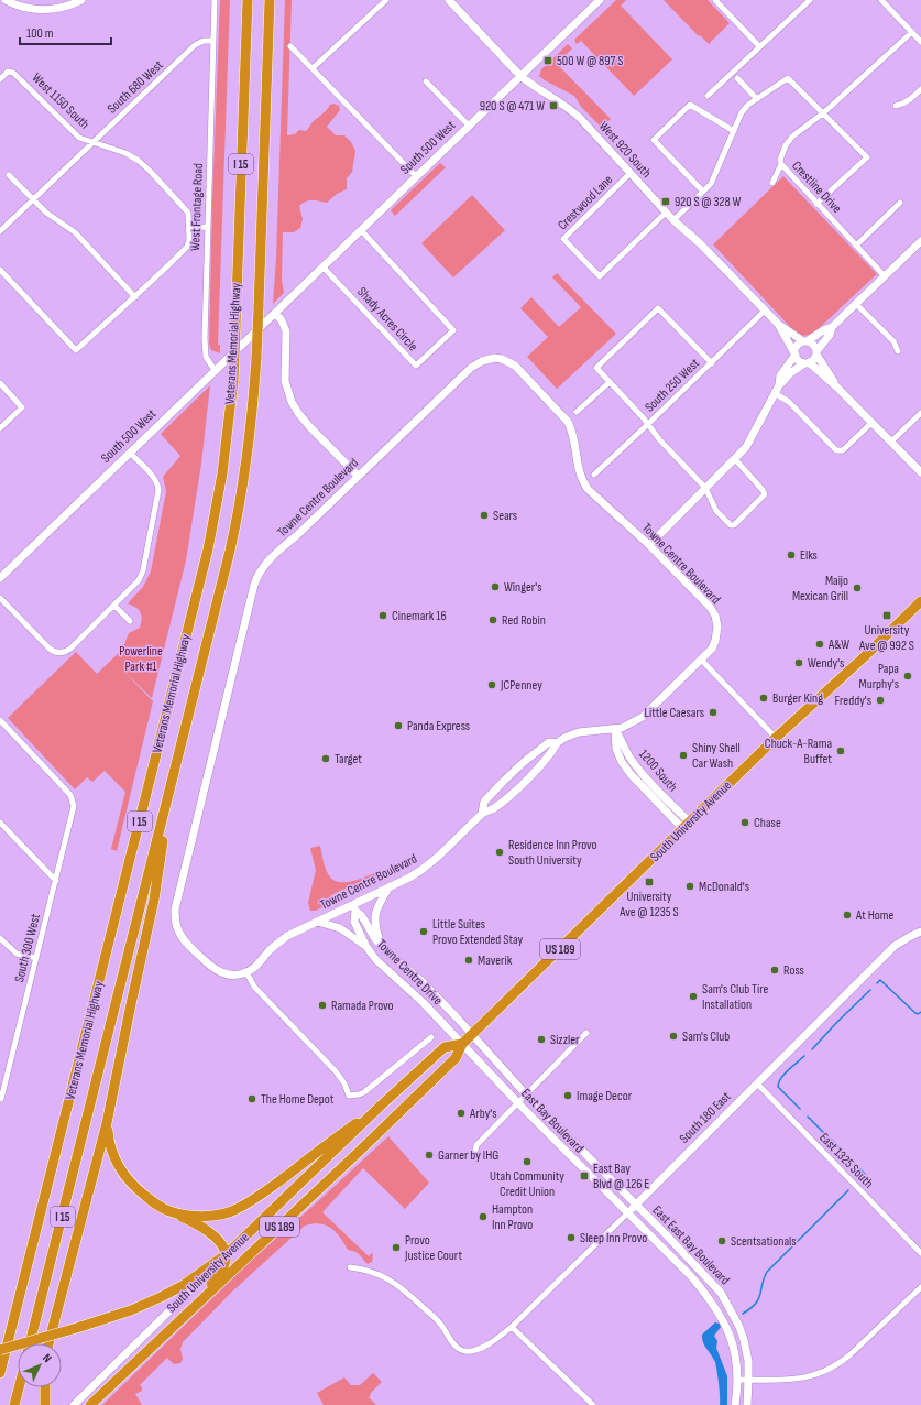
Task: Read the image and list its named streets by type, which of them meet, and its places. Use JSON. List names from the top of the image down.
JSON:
{
  "streets": {
    "highway": [
      "I 15",
      "Veterans Memorial Highway",
      "South University Avenue",
      "US 189"
    ],
    "street": [
      "South 680 West",
      "West 1150 South",
      "South 500 West",
      "West 920 South",
      "Crestline Drive",
      "Crestwood Lane",
      "West Frontage Road",
      "Shady Acres Circle",
      "South 250 West",
      "Towne Centre Boulevard",
      "1200 South",
      "South 300 West",
      "Towne Centre Drive",
      "South 180 East",
      "East Bay Boulevard",
      "East 1325 South",
      "East East Bay Boulevard"
    ]
  },
  "crossings": [
    ["South 680 West", "West 1150 South"],
    ["South 680 West", "West Frontage Road"],
    ["South 500 West", "West 920 South"],
    ["South 500 West", "West Frontage Road"],
    ["South 500 West", "Shady Acres Circle"],
    ["West 920 South", "Crestwood Lane"],
    ["West 920 South", "South 250 West"],
    ["Towne Centre Boulevard", "1200 South"],
    ["Towne Centre Boulevard", "Towne Centre Drive"],
    ["1200 South", "South University Avenue"],
    ["South University Avenue", "US 189"],
    ["South University Avenue", "Towne Centre Drive"],
    ["South University Avenue", "East Bay Boulevard"],
    ["Towne Centre Drive", "East Bay Boulevard"],
    ["South 180 East", "East Bay Boulevard"],
    ["South 180 East", "East 1325 South"],
    ["South 180 East", "East East Bay Boulevard"],
    ["East Bay Boulevard", "East East Bay Boulevard"]
  ],
  "parks": ["Powerline Park #1"],
  "places": {
    "transit": [
      "500 W @ 897 S",
      "920 S @ 471 W",
      "920 S @ 328 W",
      "University Ave @ 992 S",
      "University Ave @ 1235 S",
      "East Bay Blvd @ 126 E"
    ],
    "other": [
      "Sears",
      "Elks",
      "Winger's",
      "Maijo Mexican Grill",
      "Cinemark 16",
      "Red Robin",
      "A&W",
      "Wendy's",
      "Papa Murphy's",
      "JCPenney",
      "Burger King",
      "Freddy's",
      "Little Caesars",
      "Panda Express",
      "Chuck-A-Rama Buffet",
      "Shiny Shell Car Wash",
      "Target",
      "Chase",
      "Residence Inn Provo South University",
      "McDonald's",
      "At Home",
      "Little Suites Provo Extended Stay",
      "Maverik",
      "Ross",
      "Sam's Club Tire Installation",
      "Ramada Provo",
      "Sam's Club",
      "Sizzler",
      "Image Decor",
      "The Home Depot",
      "Arby's",
      "Garner by IHG",
      "Utah Community Credit Union",
      "Hampton Inn Provo",
      "Sleep Inn Provo",
      "Scentsationals",
      "Provo Justice Court"
    ]
  },
  "scale_bar": "100 m",
  "north": "top right"
}
